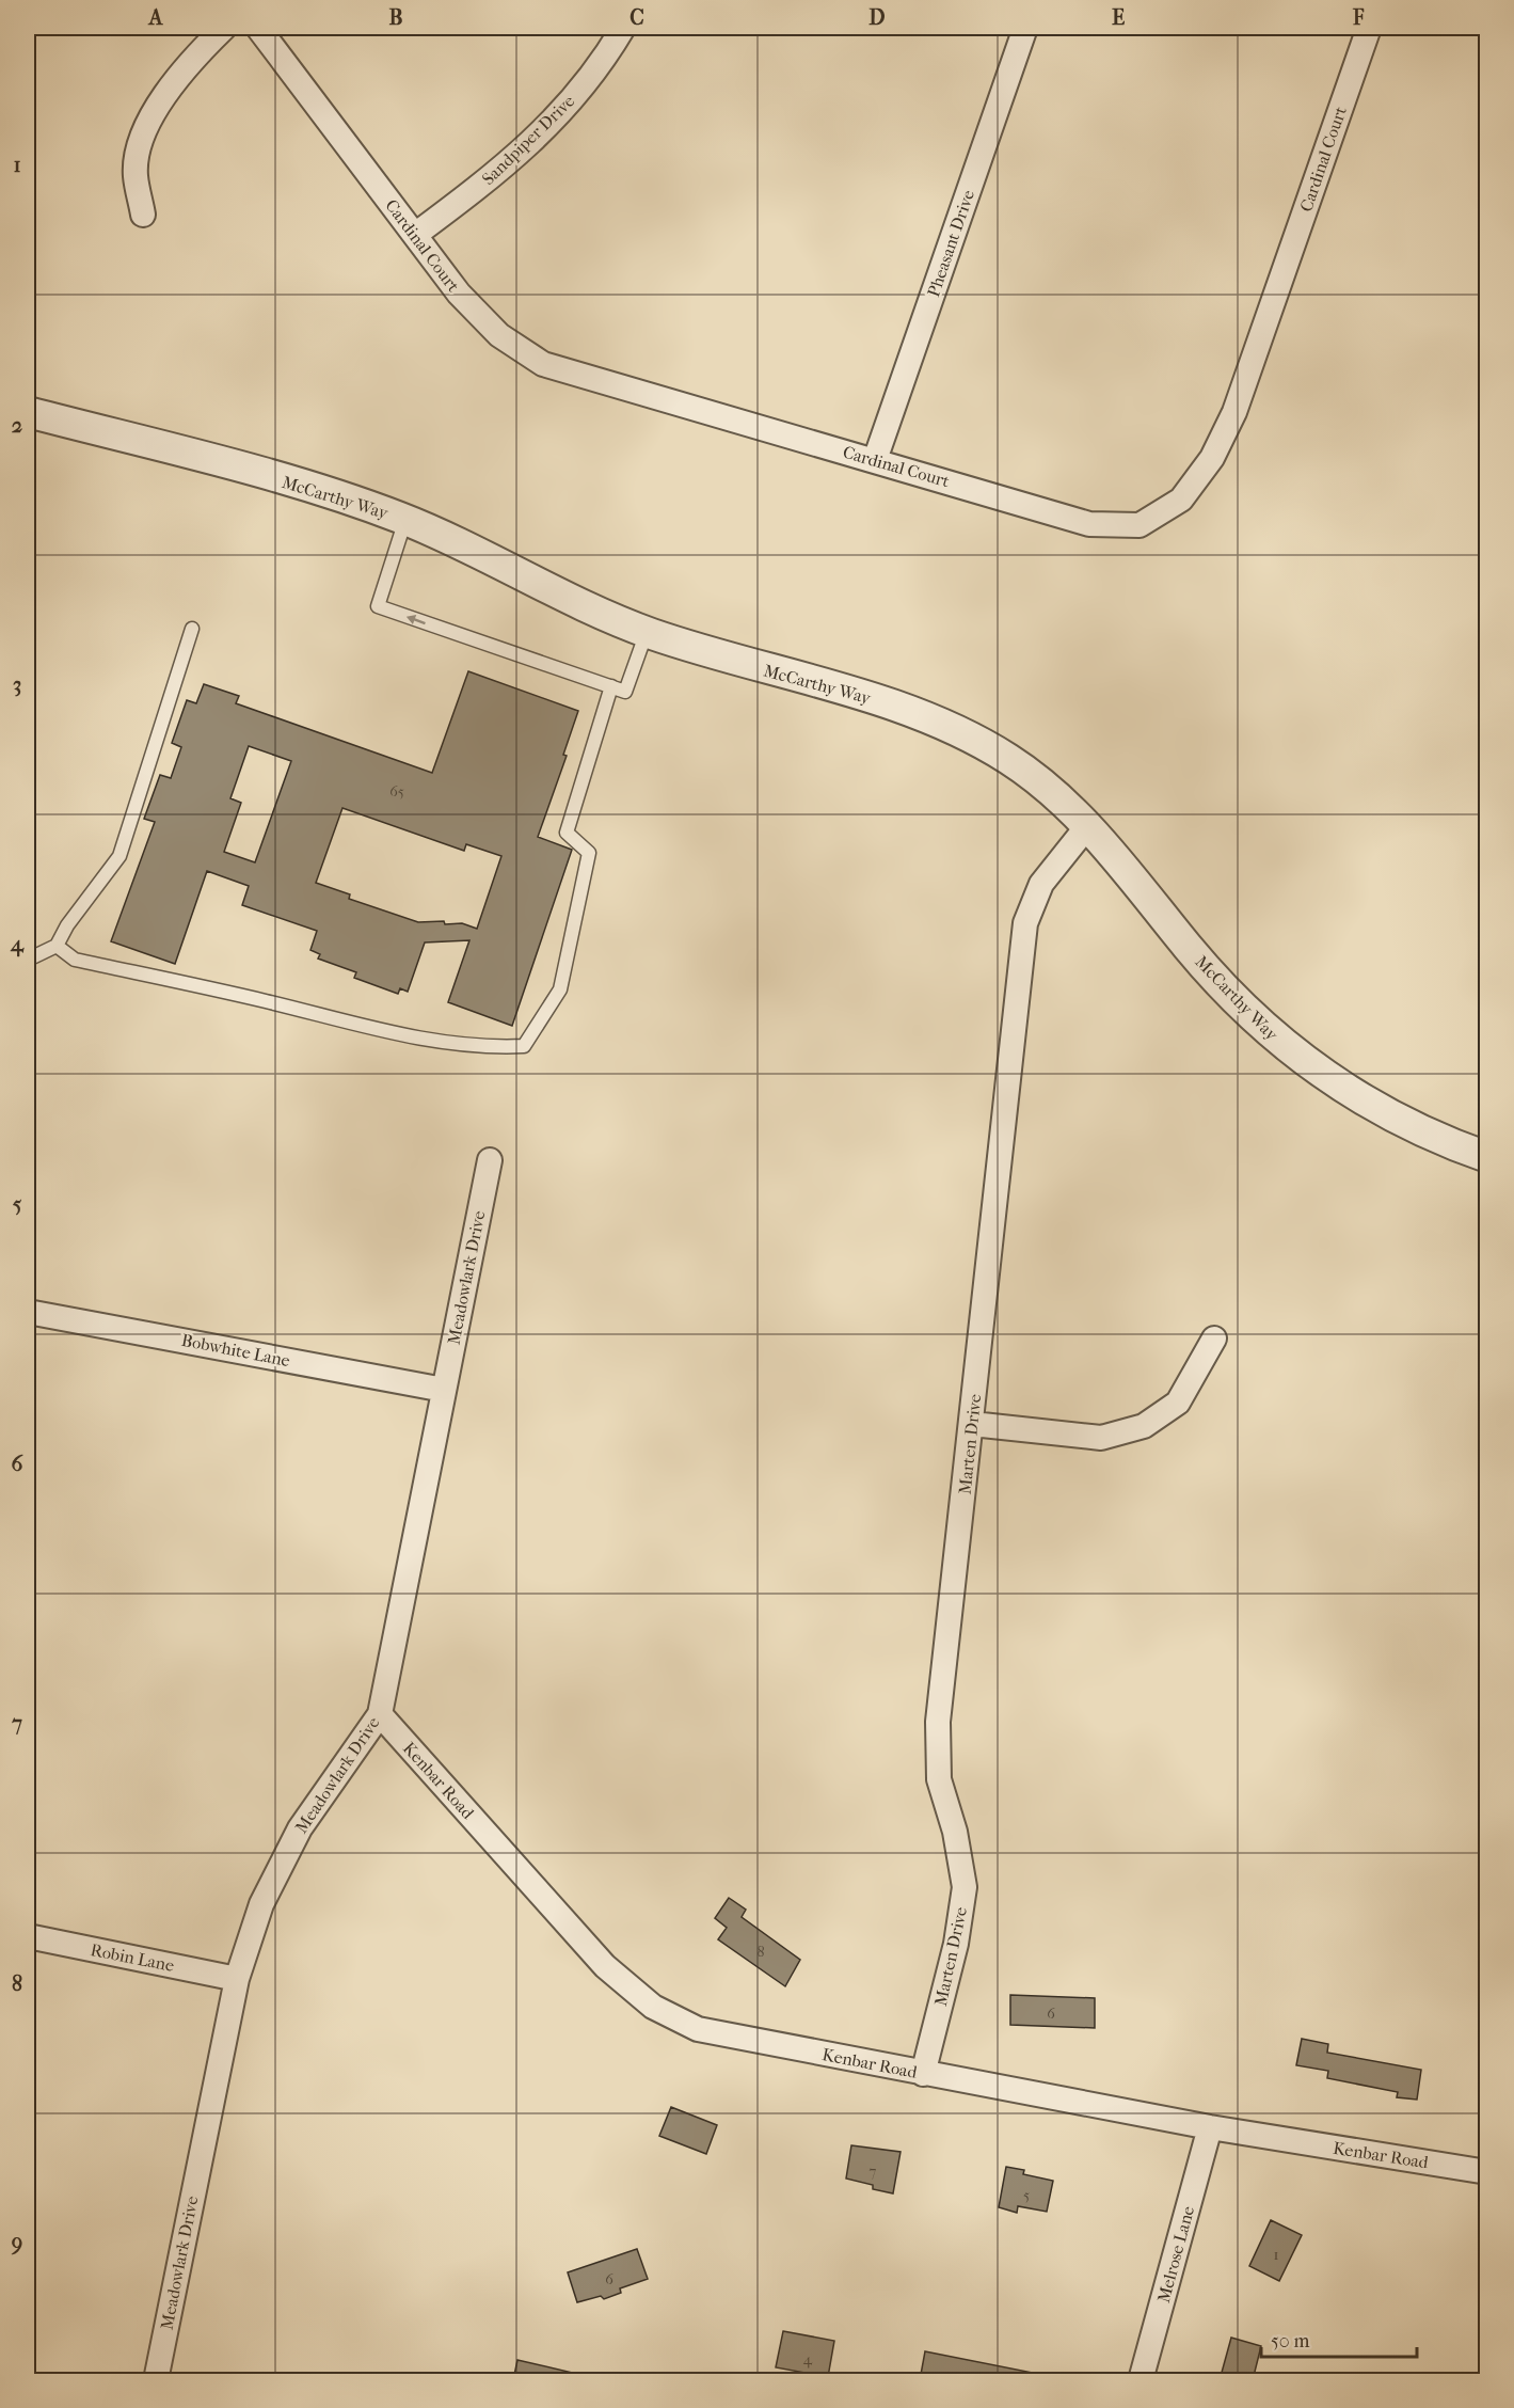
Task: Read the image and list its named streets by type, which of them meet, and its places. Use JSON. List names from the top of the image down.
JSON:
{
  "streets": {
    "street": [
      "Sandpiper Drive",
      "Cardinal Court",
      "Pheasant Drive",
      "McCarthy Way",
      "Meadowlark Drive",
      "Bobwhite Lane",
      "Marten Drive",
      "Kenbar Road",
      "Robin Lane",
      "Melrose Lane"
    ]
  },
  "crossings": [
    ["Sandpiper Drive", "Cardinal Court"],
    ["Cardinal Court", "Pheasant Drive"],
    ["McCarthy Way", "Marten Drive"],
    ["Meadowlark Drive", "Bobwhite Lane"],
    ["Meadowlark Drive", "Kenbar Road"],
    ["Meadowlark Drive", "Robin Lane"],
    ["Marten Drive", "Kenbar Road"],
    ["Kenbar Road", "Melrose Lane"]
  ],
  "house_numbers": [
    "65",
    "8",
    "6",
    "7",
    "5",
    "1",
    "6",
    "4"
  ],
  "scale_bar": "50 m",
  "grid": {
    "columns": [
      "A",
      "B",
      "C",
      "D",
      "E",
      "F"
    ],
    "rows": [
      "1",
      "2",
      "3",
      "4",
      "5",
      "6",
      "7",
      "8",
      "9"
    ]
  }
}
